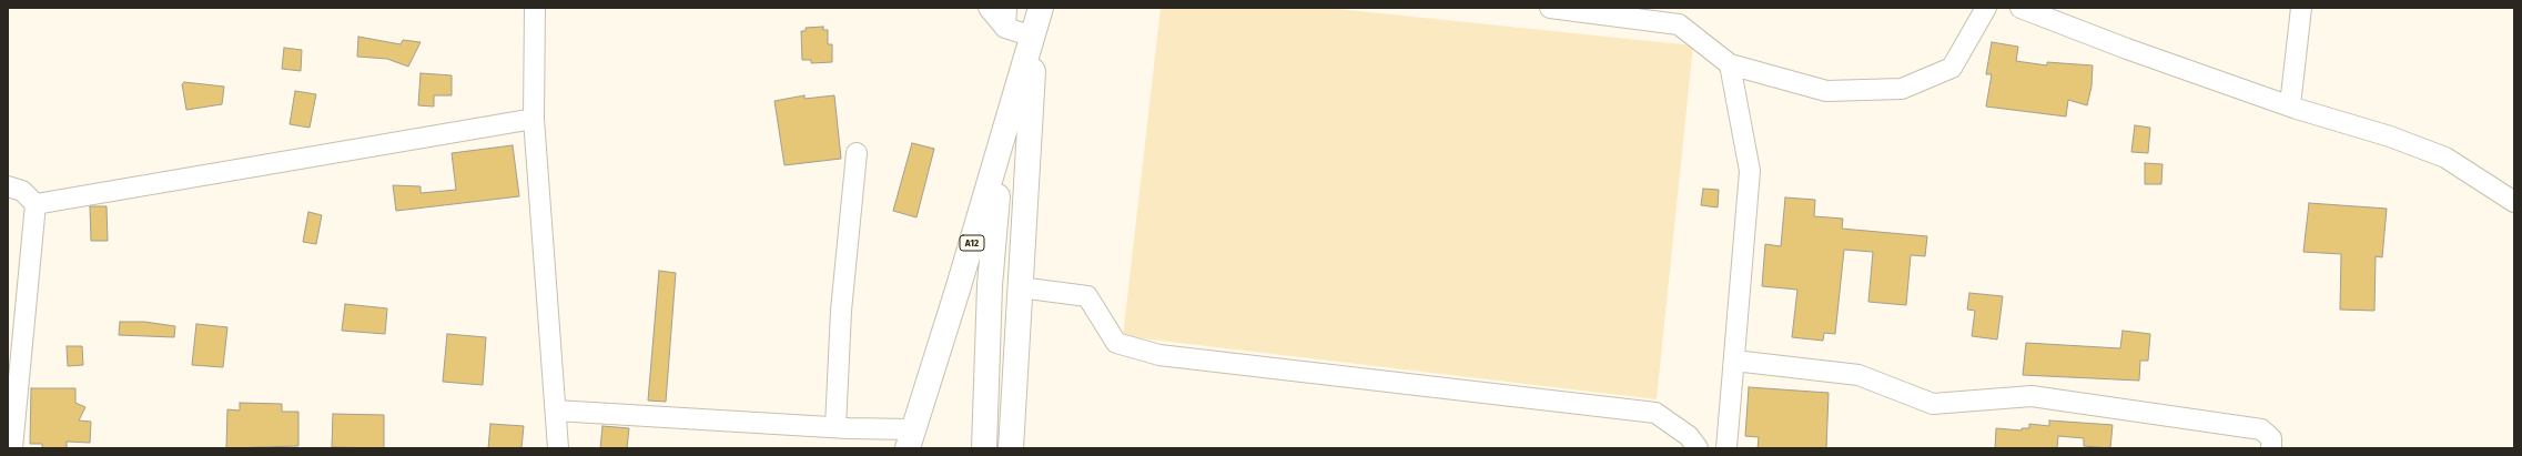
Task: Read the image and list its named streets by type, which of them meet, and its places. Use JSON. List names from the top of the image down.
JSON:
{
  "streets": {
    "main road": ["A12"]
  }
}
